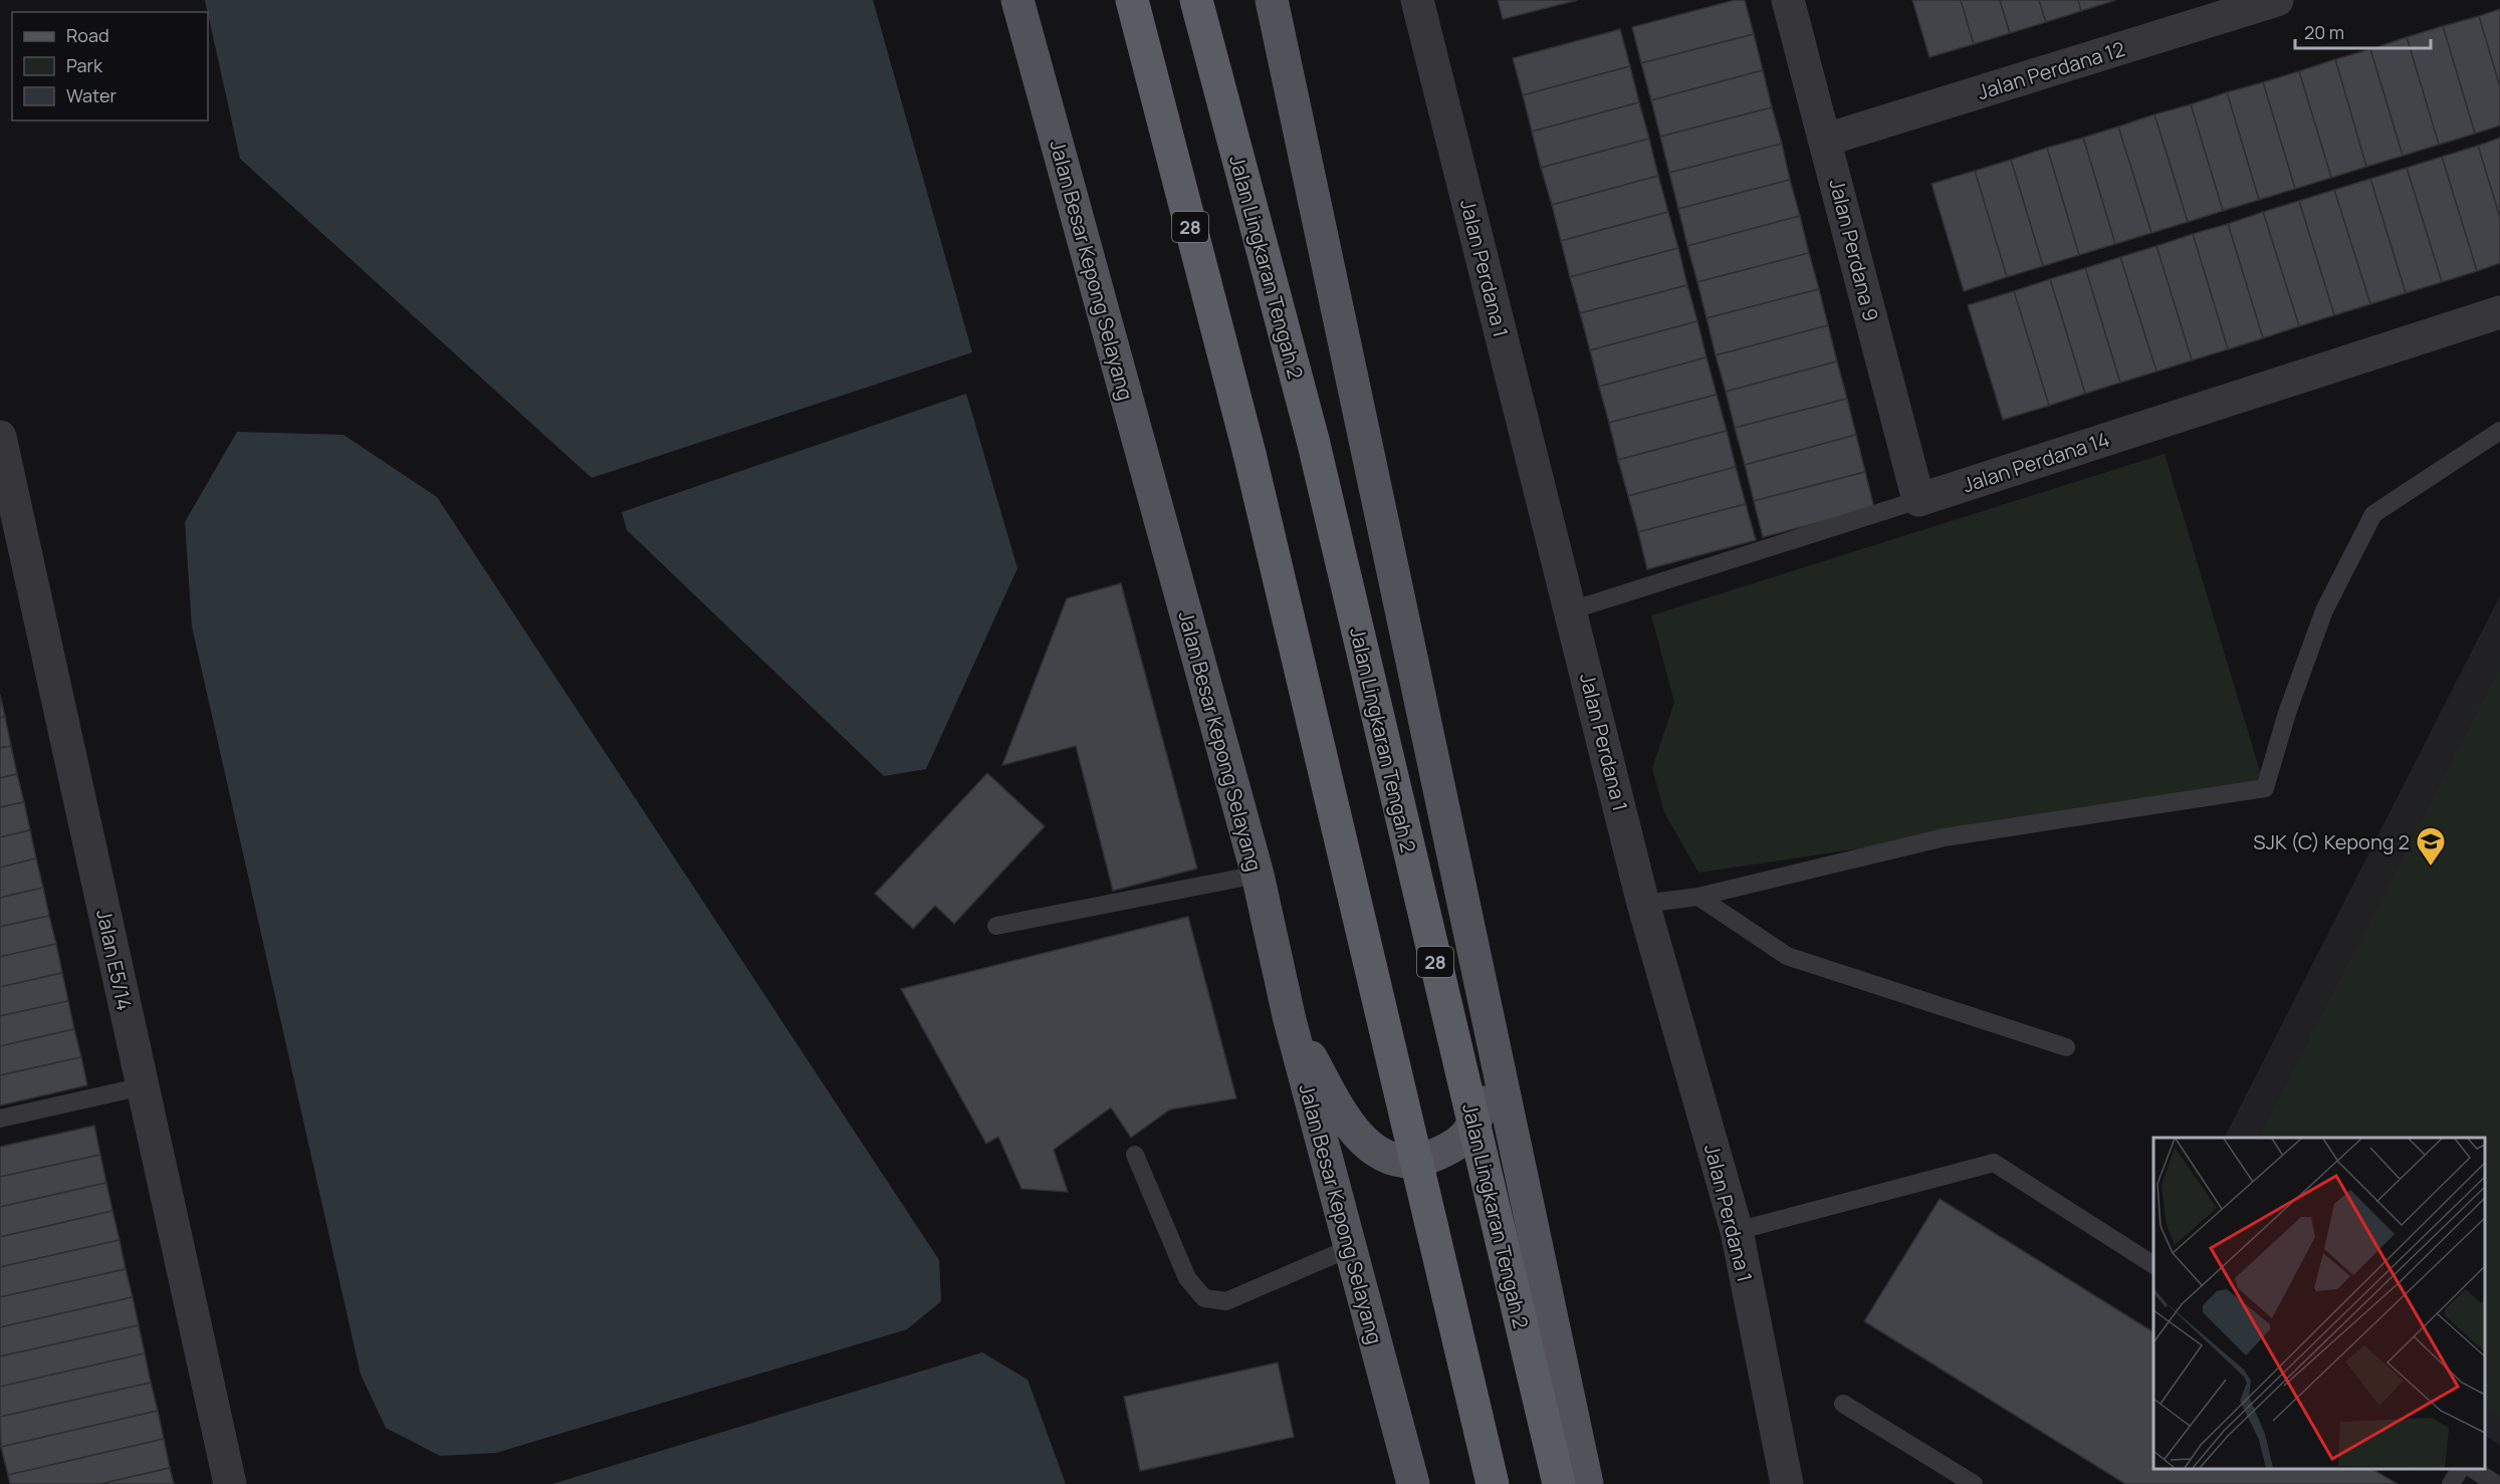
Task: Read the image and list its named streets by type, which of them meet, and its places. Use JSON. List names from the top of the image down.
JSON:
{
  "streets": {
    "highway": ["28", "Jalan Lingkaran Tengah 2"],
    "main road": ["Jalan Besar Kepong Selayang"],
    "street": [
      "Jalan Perdana 12",
      "Jalan Perdana 9",
      "Jalan Perdana 1",
      "Jalan Perdana 14",
      "Jalan E5/14"
    ]
  },
  "crossings": [
    ["Jalan Perdana 12", "Jalan Perdana 9"],
    ["Jalan Perdana 9", "Jalan Perdana 14"],
    ["Jalan Perdana 1", "Jalan Perdana 14"]
  ],
  "places": {
    "school or university": ["SJK (C) Kepong 2"]
  },
  "legend": ["Road", "Park", "Water"],
  "scale_bar": "20 m"
}
